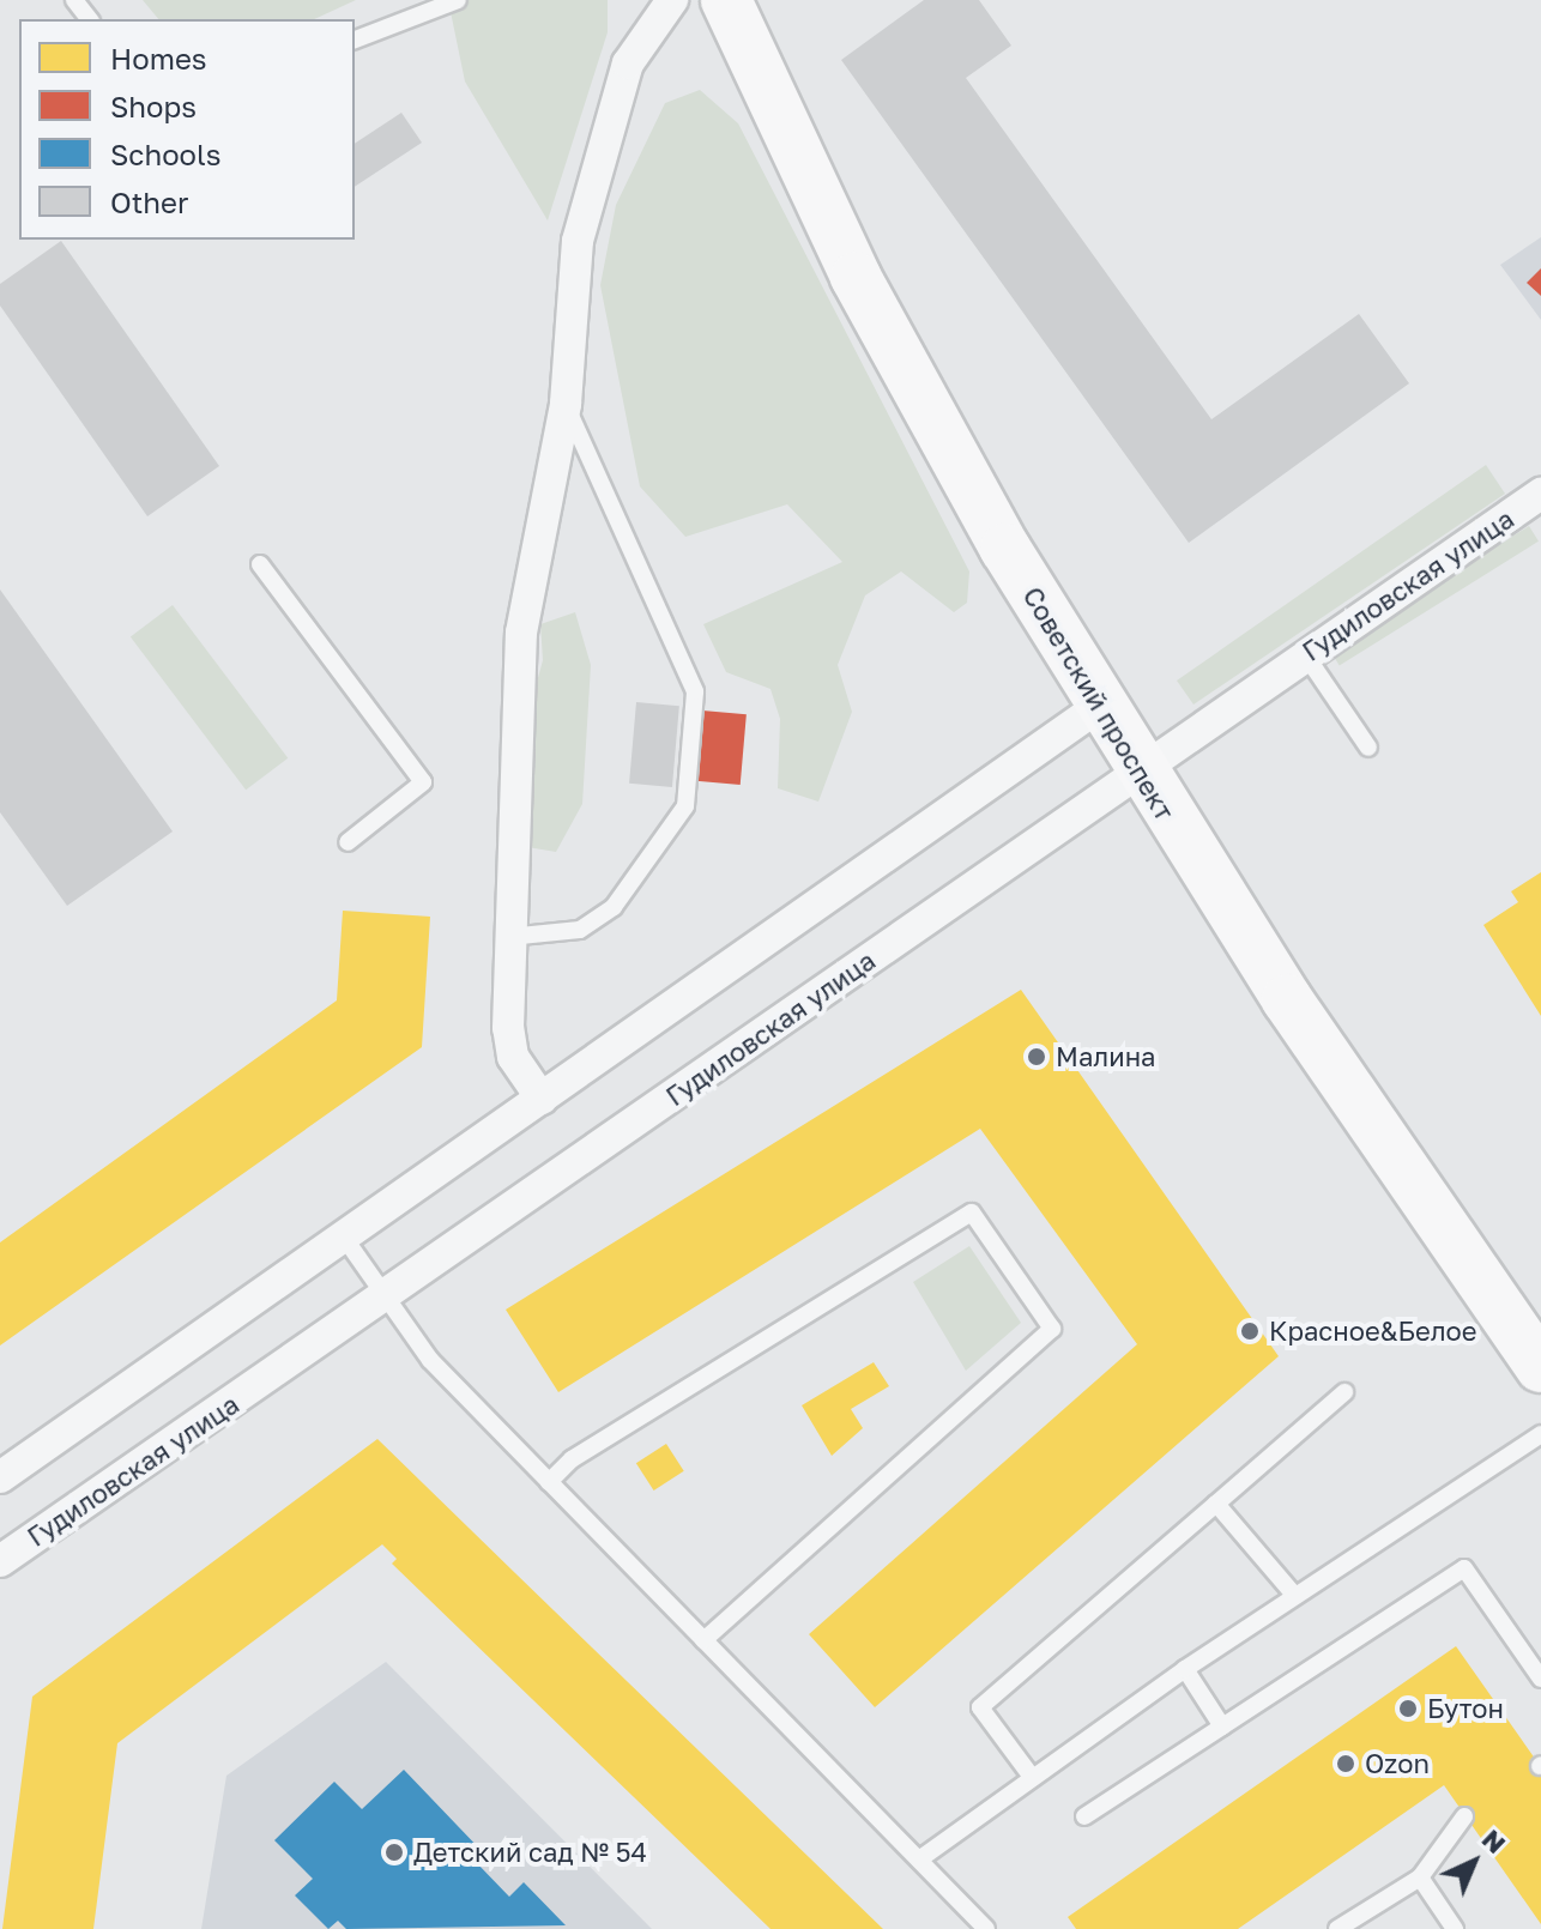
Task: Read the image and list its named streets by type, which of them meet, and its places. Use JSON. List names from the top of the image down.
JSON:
{
  "streets": {
    "main road": ["Советский проспект"],
    "street": ["Гудиловская улица"]
  },
  "crossings": [
    ["Гудиловская улица", "Советский проспект"]
  ],
  "places": [
    "Малина",
    "Красное&Белое",
    "Бутон",
    "Ozon",
    "Детский сад № 54"
  ],
  "legend": [
    "Homes",
    "Shops",
    "Schools",
    "Other"
  ],
  "north": "top right"
}
